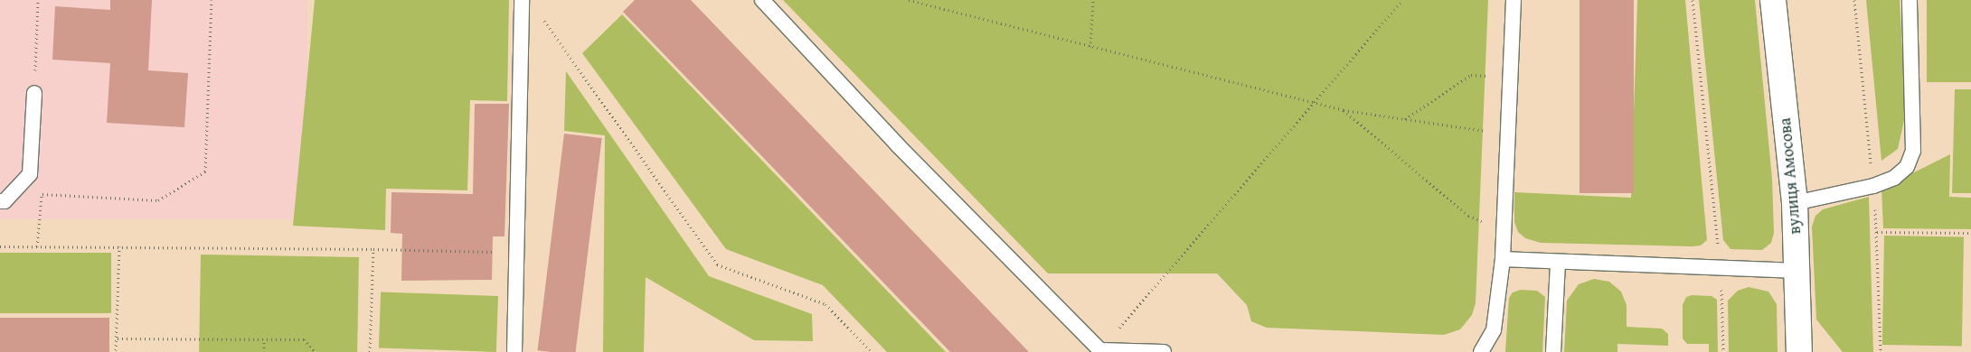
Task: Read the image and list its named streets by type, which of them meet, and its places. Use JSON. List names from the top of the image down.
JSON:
{
  "streets": {
    "street": ["вулиця Амосова"]
  }
}
